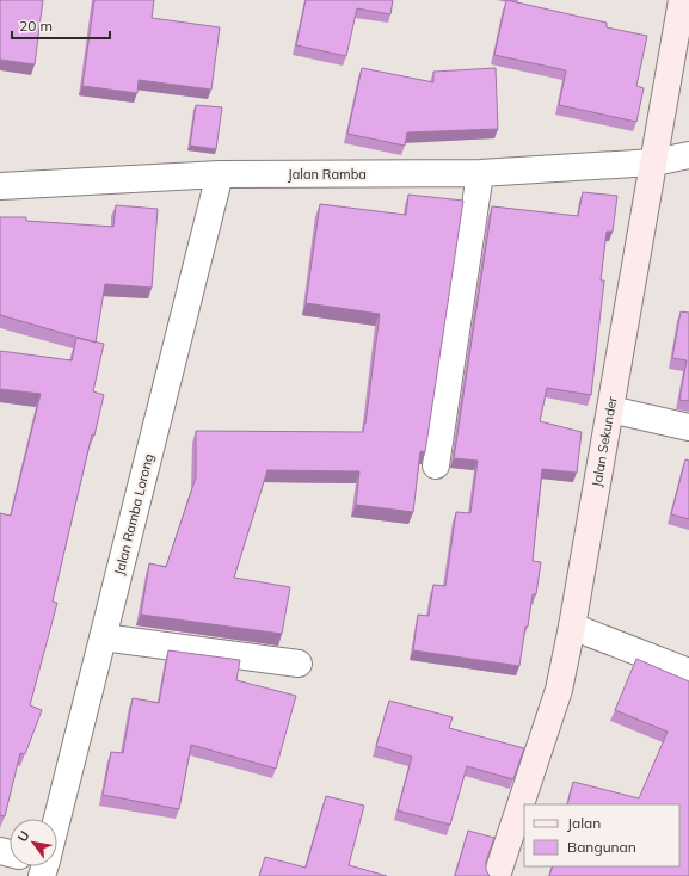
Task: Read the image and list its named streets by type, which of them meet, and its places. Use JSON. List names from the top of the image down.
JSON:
{
  "streets": {
    "street": ["Jalan Ramba", "Jalan Sekunder", "Jalan Ramba Lorong"]
  },
  "crossings": [
    ["Jalan Ramba", "Jalan Sekunder"],
    ["Jalan Ramba", "Jalan Ramba Lorong"]
  ],
  "legend": ["Jalan", "Bangunan"],
  "scale_bar": "20 m",
  "north": "top left"
}
